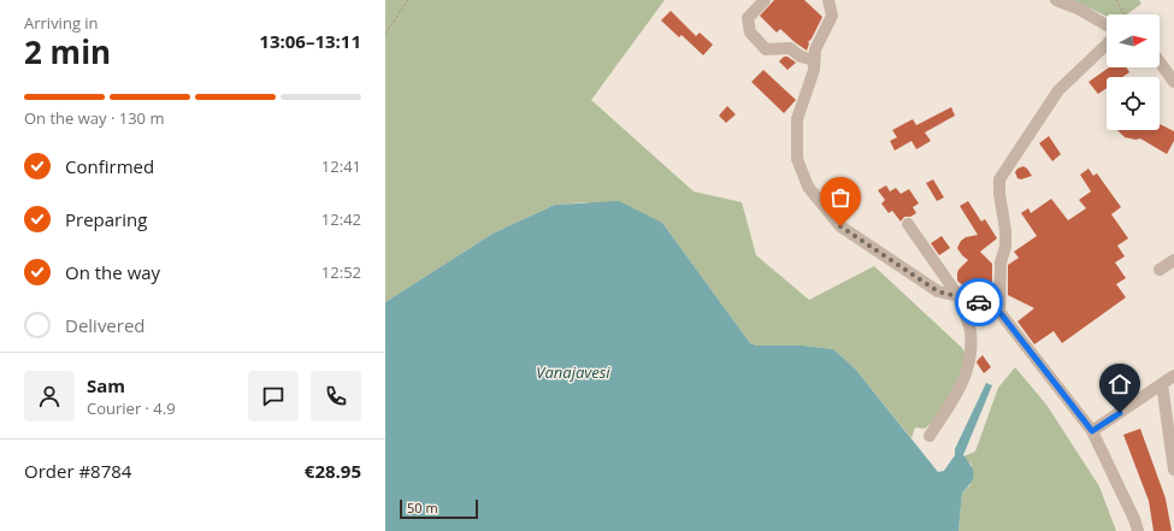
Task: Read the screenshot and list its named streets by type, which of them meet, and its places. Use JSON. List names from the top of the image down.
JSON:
{
  "water": ["Vanajavesi"],
  "scale_bar": "50 m",
  "north": "right",
  "page": {
    "heading": ["2 min", "Arriving in", "13:06–13:11"],
    "panel": [
      "Sam",
      "Courier · 4.9",
      "Order #8784",
      "€28.95"
    ],
    "bar": "On the way · 130 m",
    "list": [
      ["Confirmed", "12:41"],
      ["Preparing", "12:42"],
      ["On the way", "12:52"],
      "Delivered"
    ],
    "scale": "50 m"
  }
}
